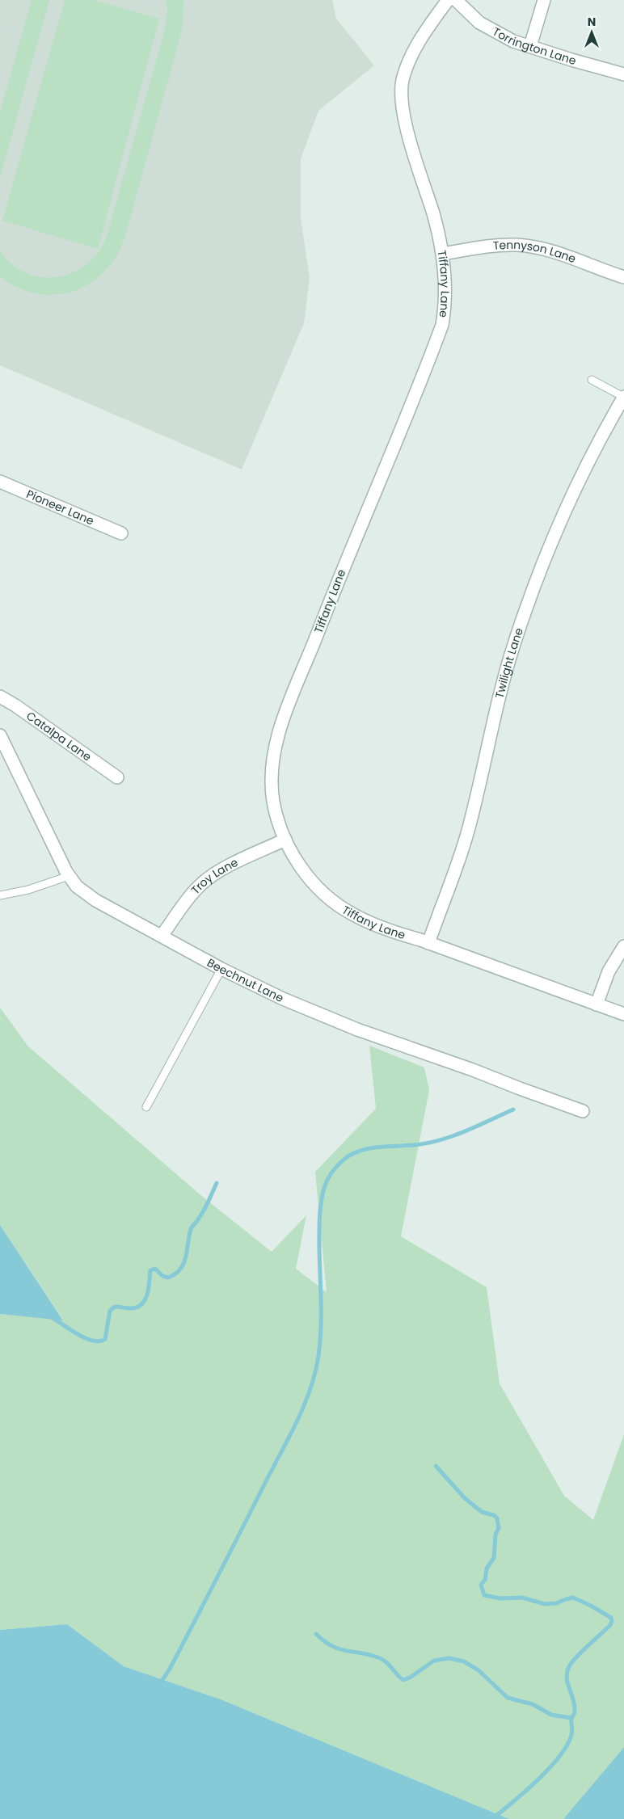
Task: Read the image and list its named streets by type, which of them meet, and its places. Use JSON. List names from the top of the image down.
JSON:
{
  "streets": {
    "street": [
      "Torrington Lane",
      "Tennyson Lane",
      "Tiffany Lane",
      "Pioneer Lane",
      "Twilight Lane",
      "Catalpa Lane",
      "Troy Lane",
      "Beechnut Lane"
    ]
  },
  "crossings": [
    ["Tennyson Lane", "Tiffany Lane"],
    ["Tiffany Lane", "Twilight Lane"],
    ["Tiffany Lane", "Troy Lane"],
    ["Troy Lane", "Beechnut Lane"]
  ],
  "north": "top"
}
